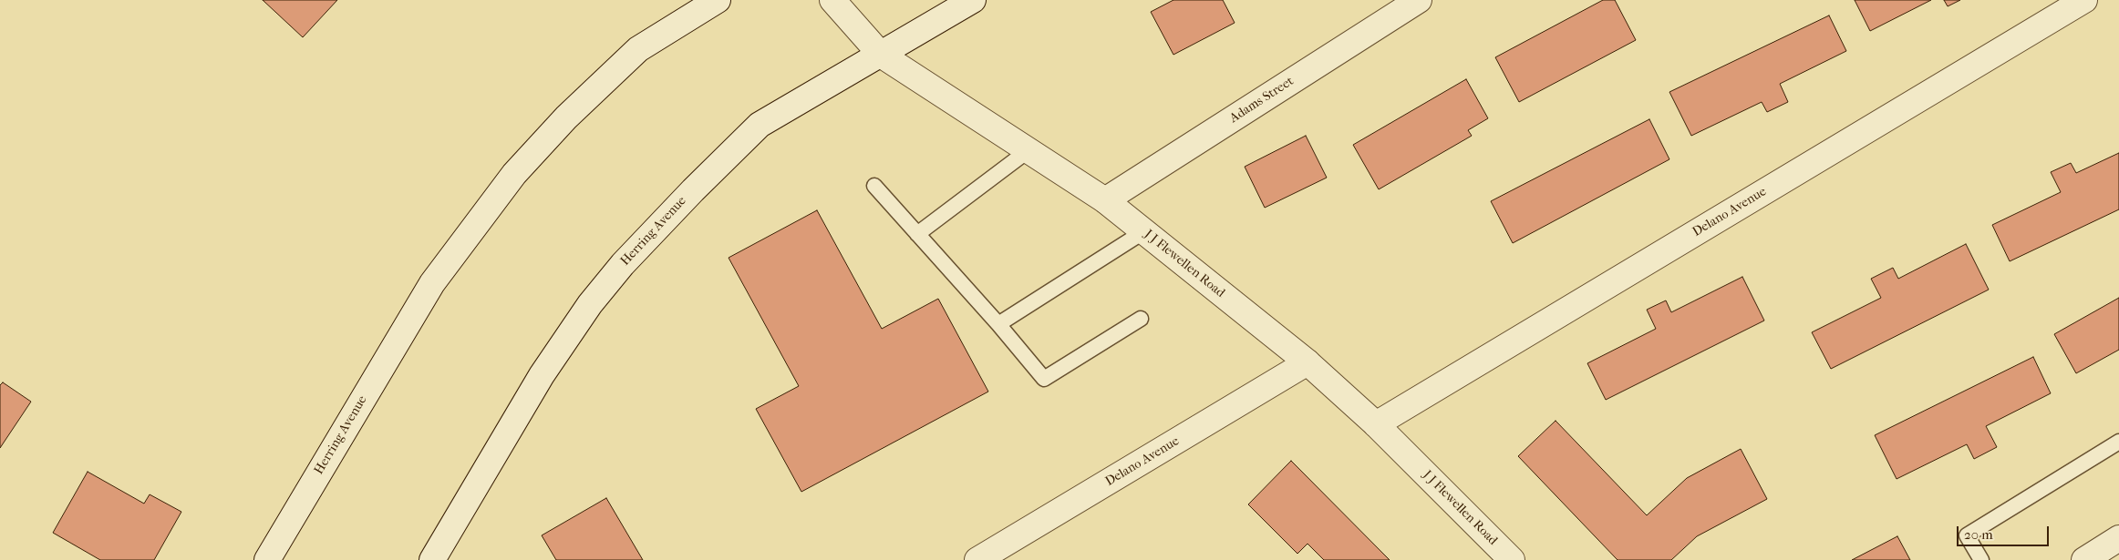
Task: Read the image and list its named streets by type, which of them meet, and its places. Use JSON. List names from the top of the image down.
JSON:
{
  "streets": {
    "street": [
      "Adams Street",
      "Delano Avenue",
      "Herring Avenue",
      "J J Flewellen Road"
    ]
  },
  "crossings": [
    ["Adams Street", "J J Flewellen Road"],
    ["Delano Avenue", "J J Flewellen Road"],
    ["Herring Avenue", "J J Flewellen Road"]
  ],
  "scale_bar": "20 m"
}
